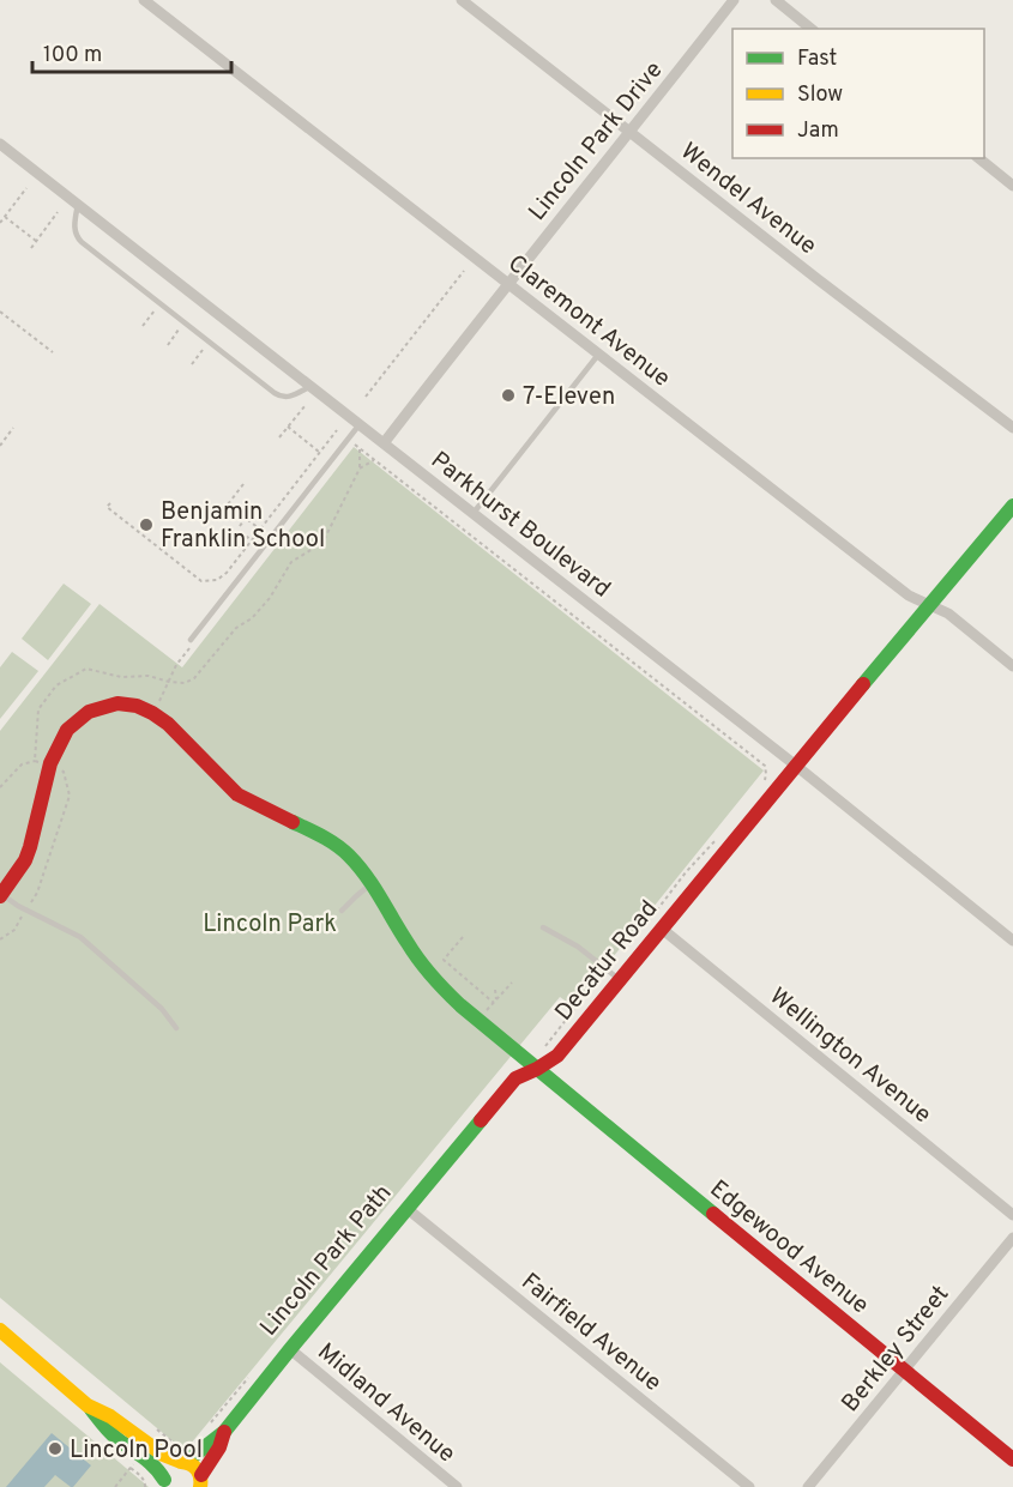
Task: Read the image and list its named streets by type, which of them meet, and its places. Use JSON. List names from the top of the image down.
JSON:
{
  "streets": {
    "street": [
      "Lincoln Park Drive",
      "Wendel Avenue",
      "Claremont Avenue",
      "Parkhurst Boulevard",
      "Decatur Road",
      "Wellington Avenue",
      "Edgewood Avenue",
      "Fairfield Avenue",
      "Berkley Street",
      "Midland Avenue"
    ]
  },
  "crossings": [
    ["Lincoln Park Drive", "Wendel Avenue"],
    ["Lincoln Park Drive", "Claremont Avenue"],
    ["Lincoln Park Drive", "Parkhurst Boulevard"],
    ["Claremont Avenue", "Decatur Road"],
    ["Parkhurst Boulevard", "Decatur Road"],
    ["Decatur Road", "Wellington Avenue"],
    ["Decatur Road", "Edgewood Avenue"],
    ["Decatur Road", "Fairfield Avenue"],
    ["Decatur Road", "Midland Avenue"],
    ["Edgewood Avenue", "Berkley Street"]
  ],
  "parks": ["Lincoln Park"],
  "places": ["7-Eleven", "Benjamin Franklin School", "Lincoln Pool"],
  "legend": ["Fast", "Slow", "Jam"],
  "scale_bar": "100 m"
}
